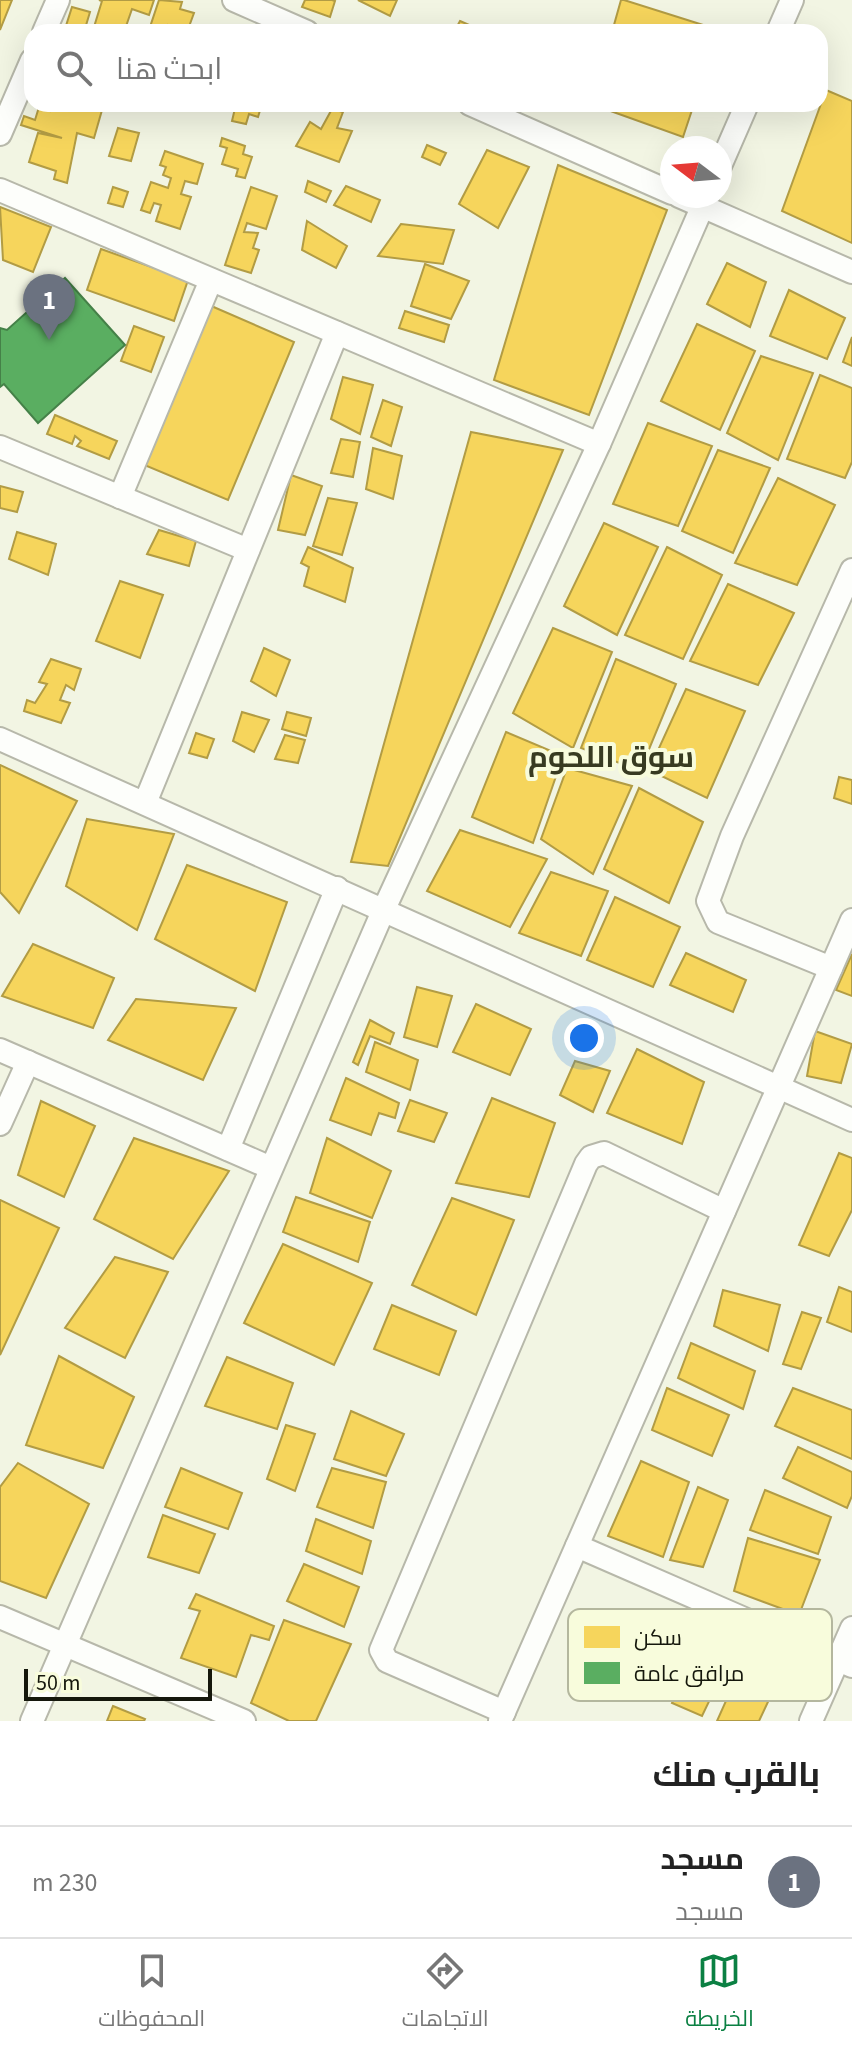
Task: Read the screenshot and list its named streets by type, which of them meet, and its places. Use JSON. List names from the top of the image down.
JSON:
{
  "districts": ["سوق اللحوم"],
  "legend": ["سكن", "مرافق عامة"],
  "scale_bar": "50 m",
  "north": "left",
  "page": {
    "search": "ابحث هنا",
    "pins": "1",
    "scale": "50 m",
    "heading": "بالقرب منك",
    "list": [
      {
        "mark": "1",
        "name": "مسجد",
        "note": "مسجد",
        "value": "230 m"
      }
    ],
    "nav": ["الخريطة", "الاتجاهات", "المحفوظات"]
  }
}
